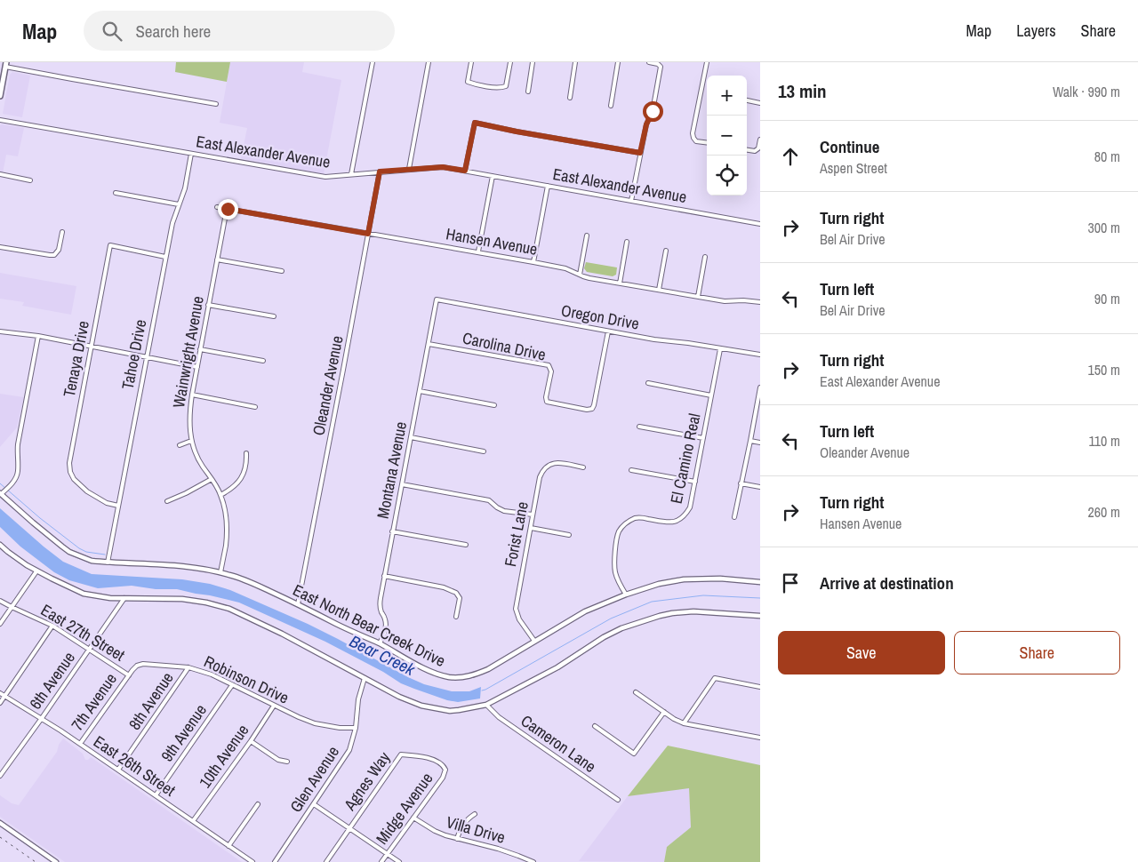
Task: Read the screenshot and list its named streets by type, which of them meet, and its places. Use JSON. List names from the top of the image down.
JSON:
{
  "streets": {
    "street": [
      "East Alexander Avenue",
      "Hansen Avenue",
      "Oregon Drive",
      "Carolina Drive",
      "Wainwright Avenue",
      "Tahoe Drive",
      "Tenaya Drive",
      "Oleander Avenue",
      "El Camino Real",
      "Montana Avenue",
      "Forist Lane",
      "East North Bear Creek Drive",
      "East 27th Street",
      "Robinson Drive",
      "6th Avenue",
      "8th Avenue",
      "7th Avenue",
      "9th Avenue",
      "Cameron Lane",
      "10th Avenue",
      "East 26th Street",
      "Glen Avenue",
      "Agnes Way",
      "Midge Avenue",
      "Villa Drive"
    ]
  },
  "crossings": [
    ["East Alexander Avenue", "Tahoe Drive"],
    ["East Alexander Avenue", "Oleander Avenue"],
    ["Hansen Avenue", "Wainwright Avenue"],
    ["Hansen Avenue", "Oleander Avenue"],
    ["Oregon Drive", "Carolina Drive"],
    ["Oregon Drive", "El Camino Real"],
    ["Oregon Drive", "Montana Avenue"],
    ["Carolina Drive", "Montana Avenue"],
    ["Wainwright Avenue", "East North Bear Creek Drive"],
    ["Tahoe Drive", "Tenaya Drive"],
    ["Tahoe Drive", "East North Bear Creek Drive"],
    ["Oleander Avenue", "East North Bear Creek Drive"],
    ["El Camino Real", "East North Bear Creek Drive"],
    ["Montana Avenue", "East North Bear Creek Drive"],
    ["Forist Lane", "East North Bear Creek Drive"],
    ["East 27th Street", "Robinson Drive"],
    ["East 27th Street", "6th Avenue"],
    ["East 27th Street", "7th Avenue"],
    ["Robinson Drive", "8th Avenue"],
    ["Robinson Drive", "7th Avenue"],
    ["Robinson Drive", "9th Avenue"],
    ["Robinson Drive", "10th Avenue"],
    ["Robinson Drive", "Glen Avenue"],
    ["6th Avenue", "East 26th Street"],
    ["8th Avenue", "East 26th Street"],
    ["7th Avenue", "East 26th Street"],
    ["9th Avenue", "East 26th Street"],
    ["10th Avenue", "East 26th Street"],
    ["Agnes Way", "Midge Avenue"],
    ["Midge Avenue", "Villa Drive"]
  ],
  "water": ["Bear Creek"],
  "page": {
    "header": "Map",
    "search": "Search here",
    "nav": ["Map", "Layers", "Share"],
    "heading": ["13 min", "Walk · 990 m"],
    "map_buttons": ["+", "−"],
    "list": [
      ["Continue", "Aspen Street", "80 m"],
      ["Turn right", "Bel Air Drive", "300 m"],
      ["Turn left", "Bel Air Drive", "90 m"],
      ["Turn right", "East Alexander Avenue", "150 m"],
      ["Turn left", "Oleander Avenue", "110 m"],
      ["Turn right", "Hansen Avenue", "260 m"],
      "Arrive at destination"
    ],
    "buttons": ["Save", "Share"]
  }
}
